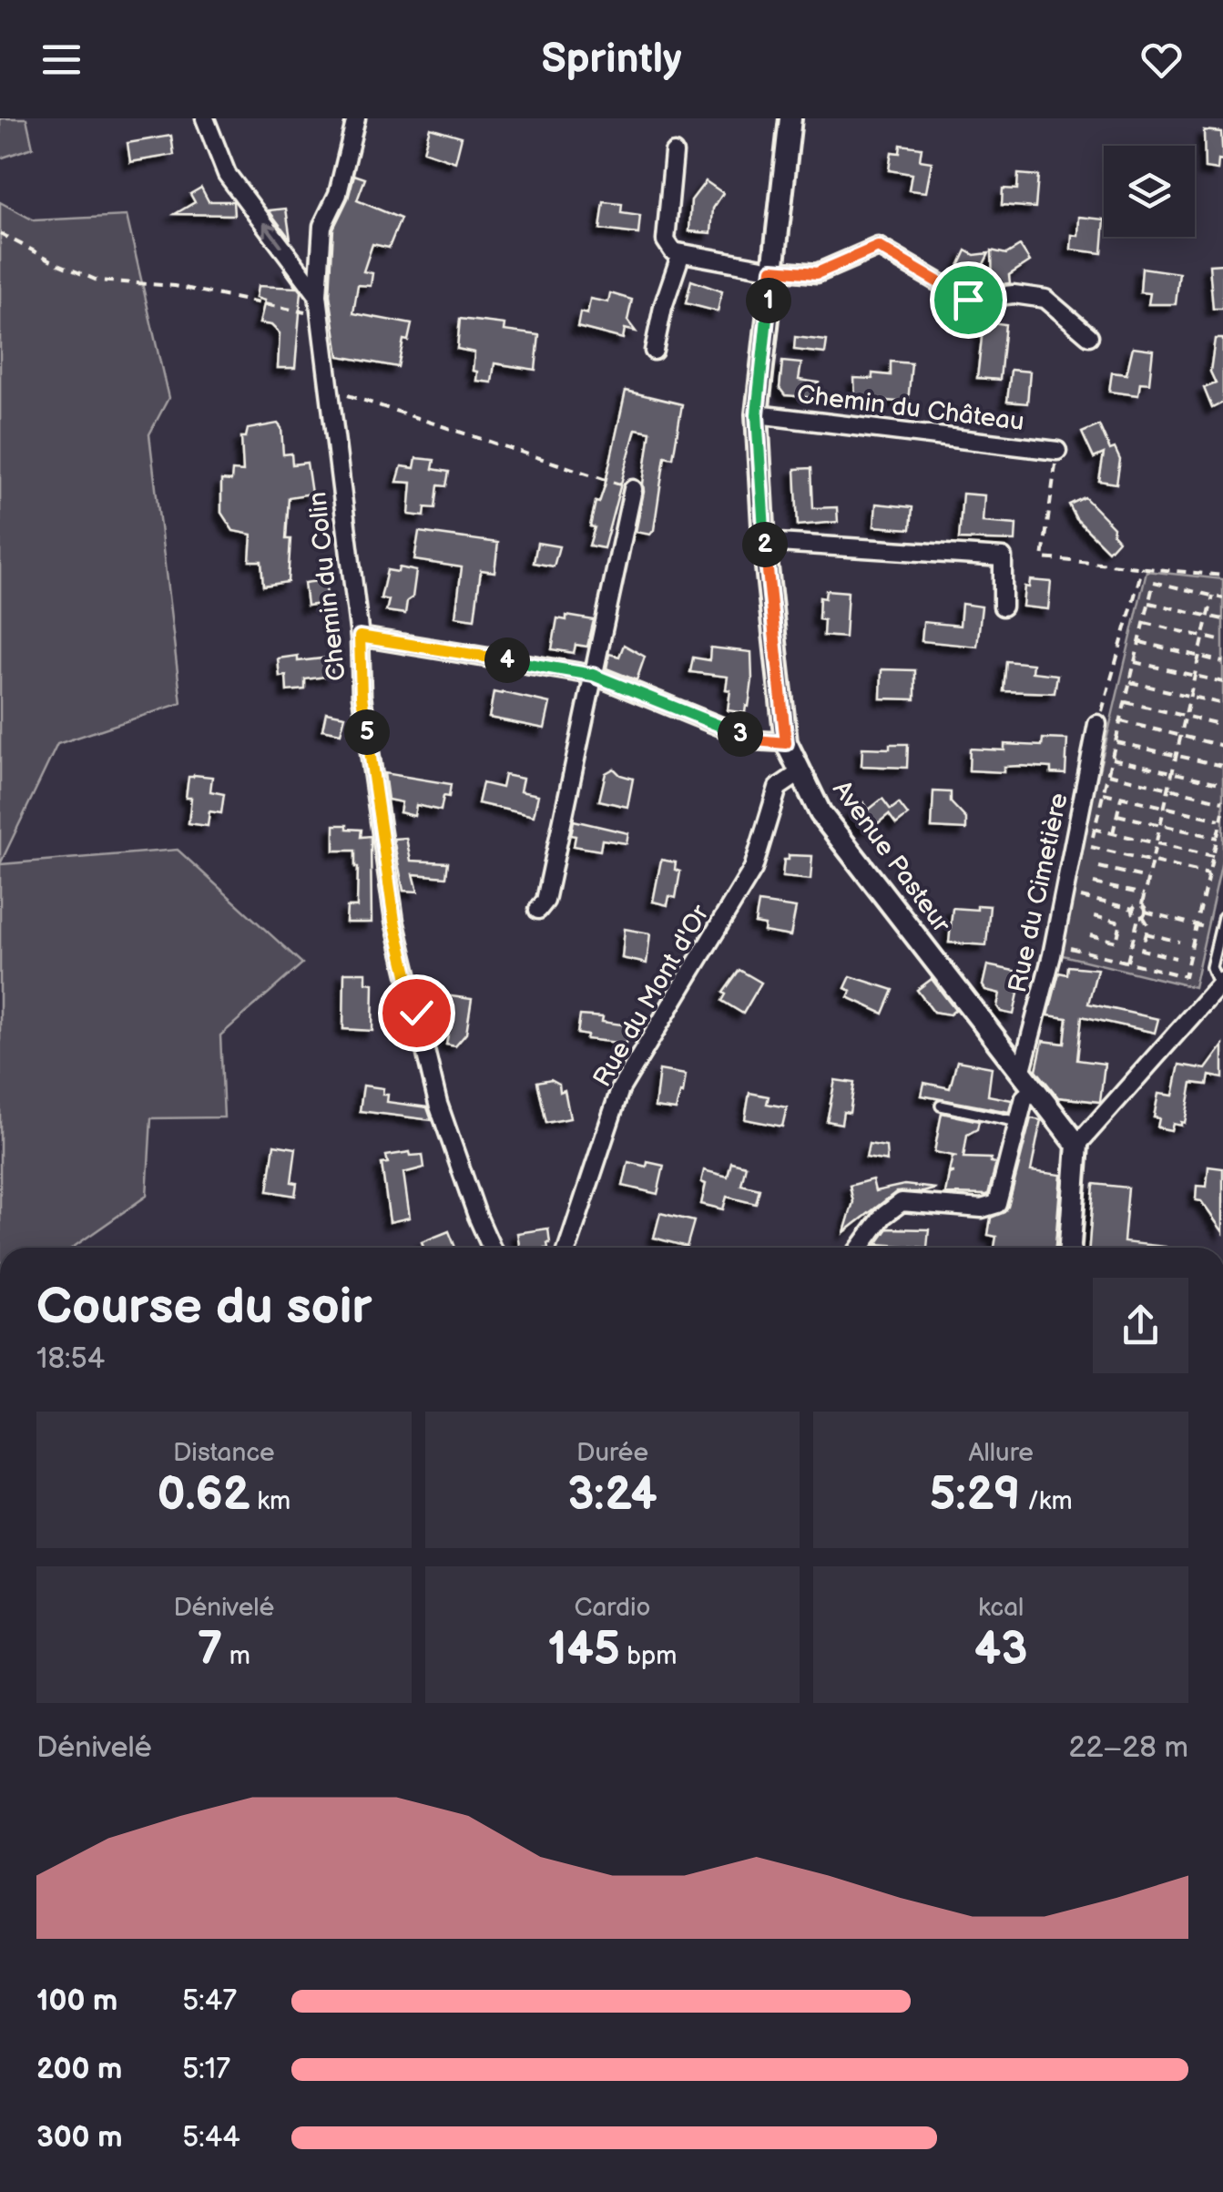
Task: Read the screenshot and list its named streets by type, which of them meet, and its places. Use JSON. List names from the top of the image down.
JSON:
{
  "streets": {
    "main road": ["Avenue Pasteur"],
    "street": [
      "Chemin du Château",
      "Chemin du Colin",
      "Rue du Cimetière",
      "Rue du Mont d'Or"
    ]
  },
  "crossings": [
    ["Chemin du Château", "Avenue Pasteur"],
    ["Avenue Pasteur", "Rue du Cimetière"],
    ["Avenue Pasteur", "Rue du Mont d'Or"]
  ],
  "page": {
    "header": "Sprintly",
    "pins": [
      "1",
      "2",
      "4",
      "5",
      "3"
    ],
    "heading": ["Course du soir", "18:54"],
    "stats": [
      ["Distance", "0.62 km"],
      ["Durée", "3:24"],
      ["Allure", "5:29 /km"],
      ["Dénivelé", "7 m"],
      ["Cardio", "145 bpm"],
      ["kcal", "43"]
    ],
    "chart": ["Dénivelé", "22–28 m"],
    "list": [
      {
        "name": "100 m",
        "note": "5:47"
      },
      {
        "name": "200 m",
        "note": "5:17"
      },
      {
        "name": "300 m",
        "note": "5:44"
      }
    ]
  }
}
